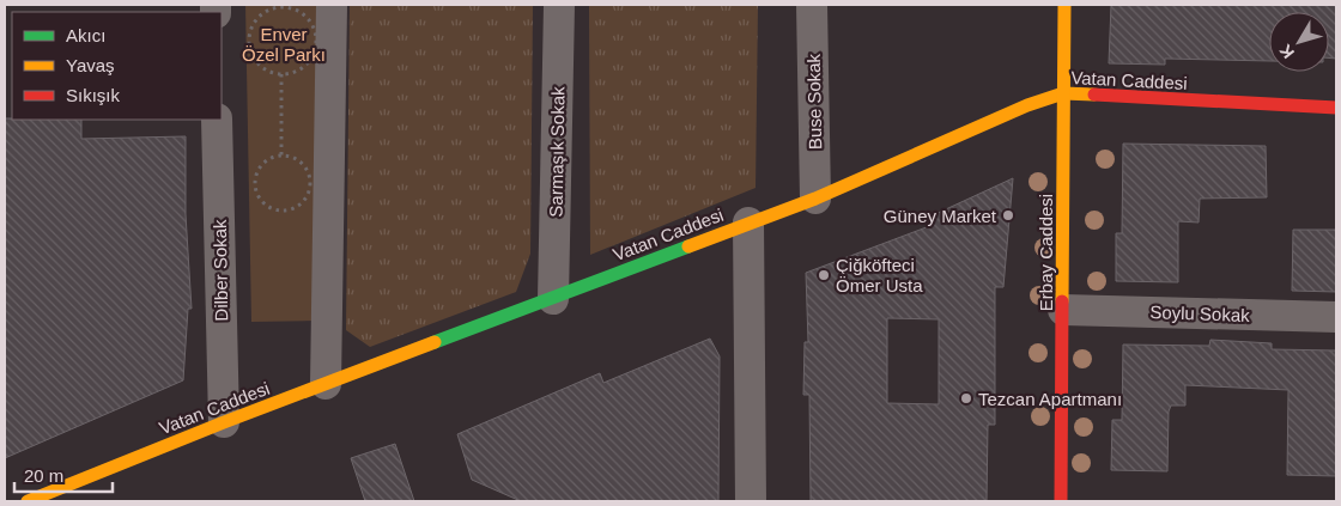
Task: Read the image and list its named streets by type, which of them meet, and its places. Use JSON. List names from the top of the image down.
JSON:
{
  "streets": {
    "street": [
      "Vatan Caddesi",
      "Buse Sokak",
      "Sarmaşık Sokak",
      "Erbay Caddesi",
      "Dilber Sokak",
      "Soylu Sokak"
    ]
  },
  "crossings": [
    ["Vatan Caddesi", "Buse Sokak"],
    ["Vatan Caddesi", "Sarmaşık Sokak"],
    ["Vatan Caddesi", "Erbay Caddesi"],
    ["Vatan Caddesi", "Dilber Sokak"],
    ["Erbay Caddesi", "Soylu Sokak"]
  ],
  "parks": ["Enver Özel Parkı"],
  "places": ["Güney Market", "Çiğköfteci Ömer Usta", "Tezcan Apartmanı"],
  "legend": ["Akıcı", "Yavaş", "Sıkışık"],
  "scale_bar": "20 m",
  "north": "bottom left"
}
